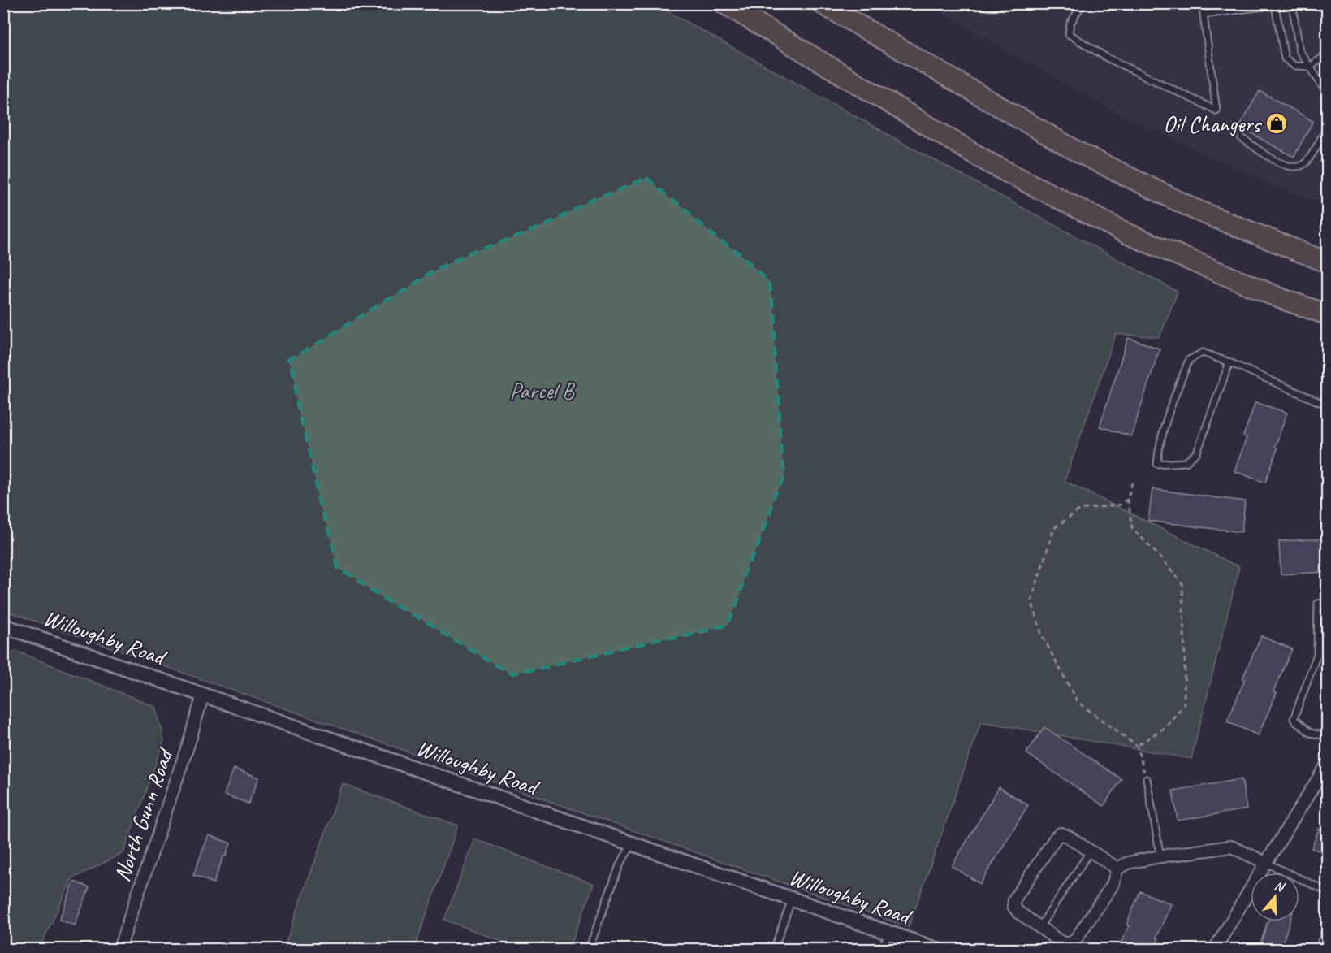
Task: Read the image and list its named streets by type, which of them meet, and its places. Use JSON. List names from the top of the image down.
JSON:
{
  "streets": {
    "street": ["Willoughby Road", "North Gunn Road"]
  },
  "crossings": [
    ["Willoughby Road", "North Gunn Road"]
  ],
  "parks": ["Parcel B"],
  "places": {
    "shop": ["Oil Changers"]
  },
  "north": "top"
}
